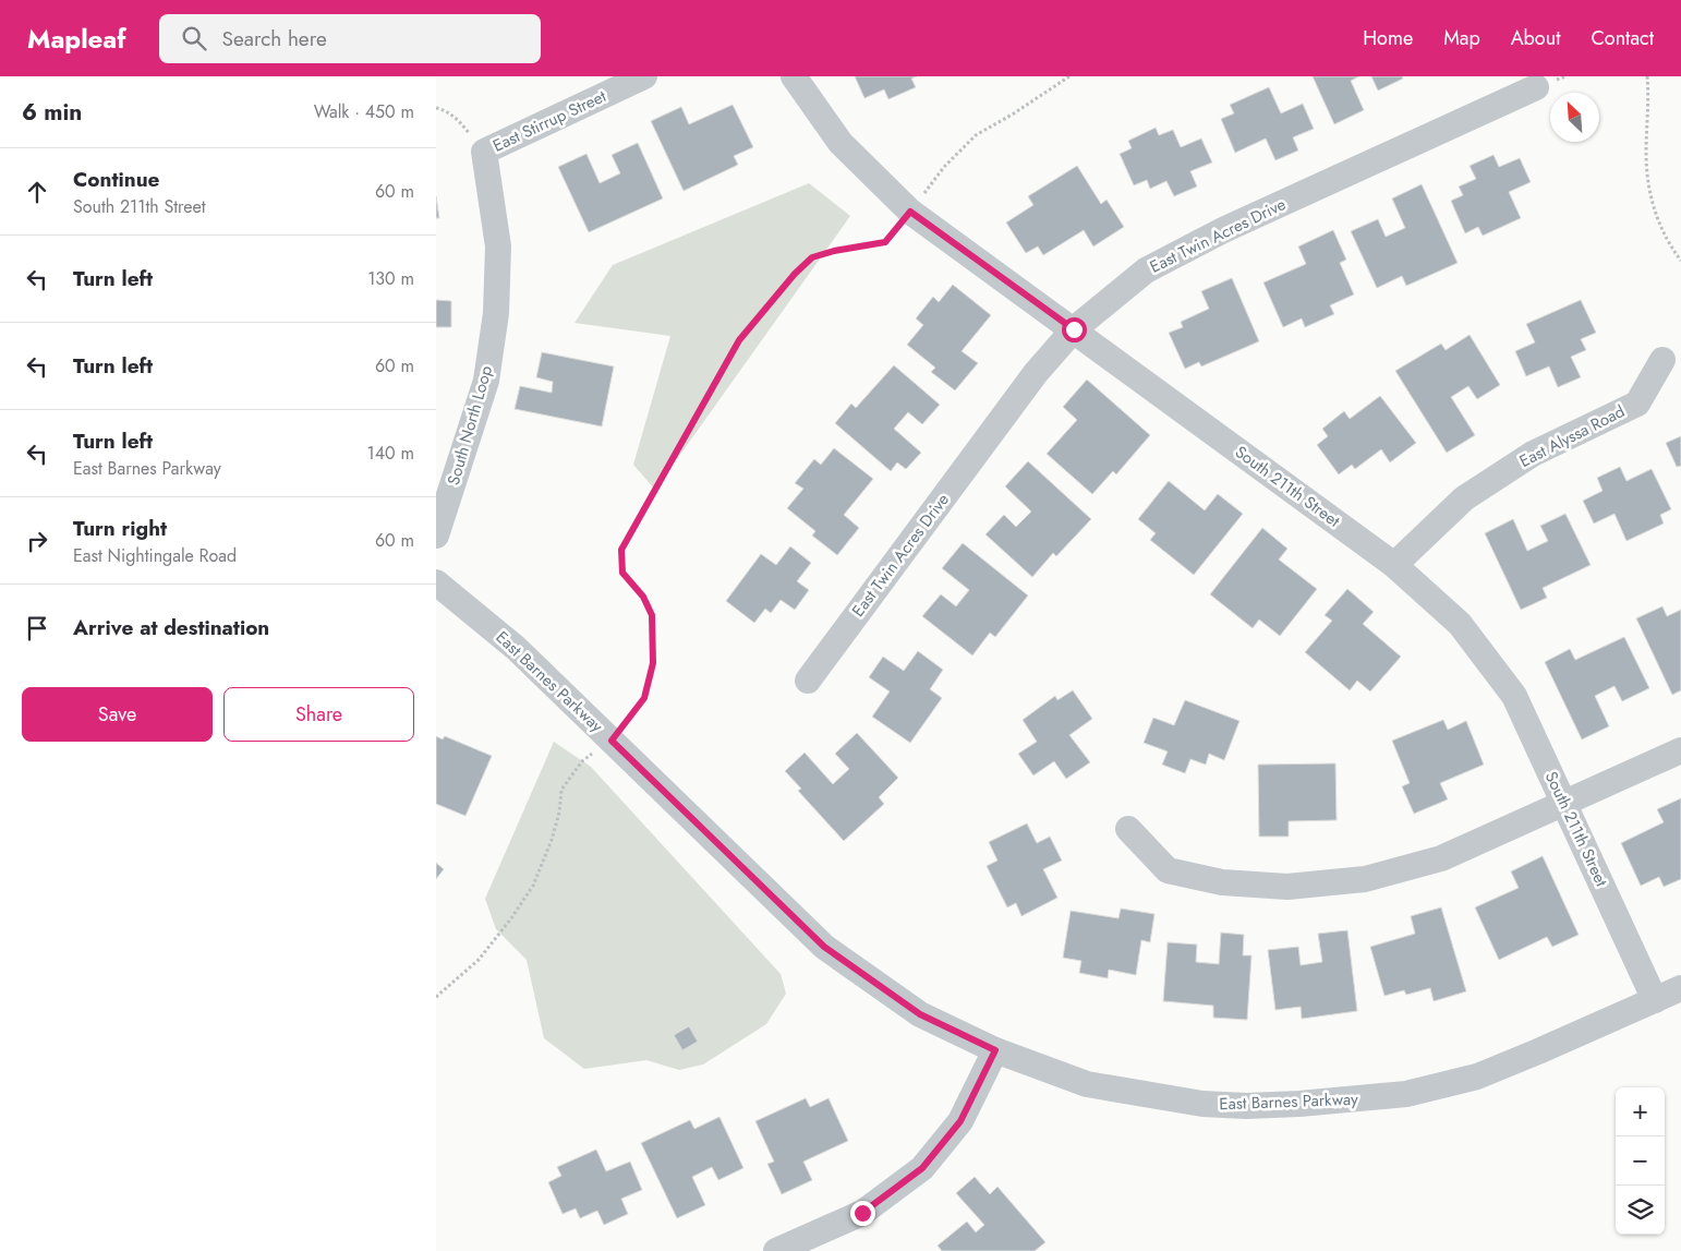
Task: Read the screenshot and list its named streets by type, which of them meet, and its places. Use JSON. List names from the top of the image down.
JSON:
{
  "streets": {
    "street": [
      "East Stirrup Street",
      "East Twin Acres Drive",
      "South North Loop",
      "East Alyssa Road",
      "South 211th Street",
      "East Barnes Parkway"
    ]
  },
  "crossings": [
    ["East Stirrup Street", "South North Loop"],
    ["East Twin Acres Drive", "South 211th Street"],
    ["East Alyssa Road", "South 211th Street"],
    ["South 211th Street", "East Barnes Parkway"]
  ],
  "north": "top left",
  "page": {
    "header": "Mapleaf",
    "search": "Search here",
    "nav": [
      "Home",
      "Map",
      "About",
      "Contact"
    ],
    "heading": ["6 min", "Walk · 450 m"],
    "list": [
      ["Continue", "South 211th Street", "60 m"],
      ["Turn left", "130 m"],
      ["Turn left", "60 m"],
      ["Turn left", "East Barnes Parkway", "140 m"],
      ["Turn right", "East Nightingale Road", "60 m"],
      "Arrive at destination"
    ],
    "buttons": ["Save", "Share"],
    "map_buttons": ["+", "−"]
  }
}
